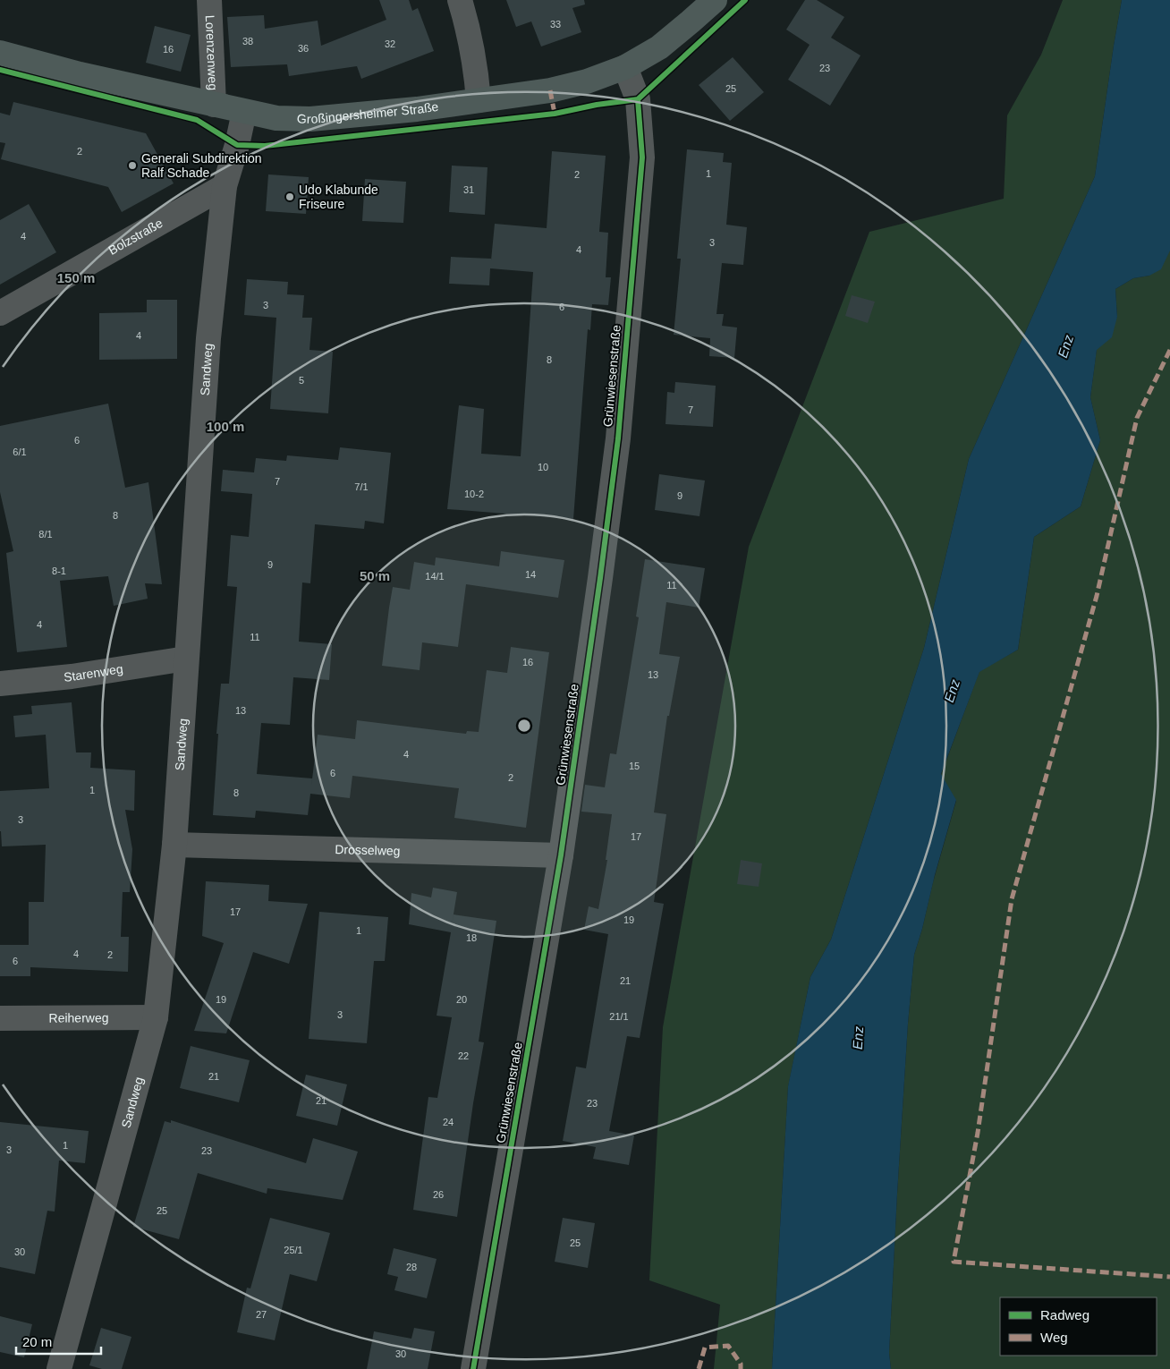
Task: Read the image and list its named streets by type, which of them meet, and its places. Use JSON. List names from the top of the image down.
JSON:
{
  "streets": {
    "main road": ["Großingersheimer Straße"],
    "street": [
      "Lorenzenweg",
      "Bolzstraße",
      "Sandweg",
      "Grünwiesenstraße",
      "Starenweg",
      "Drosselweg",
      "Reiherweg"
    ]
  },
  "crossings": [
    ["Lorenzenweg", "Großingersheimer Straße"],
    ["Großingersheimer Straße", "Sandweg"],
    ["Großingersheimer Straße", "Grünwiesenstraße"],
    ["Bolzstraße", "Sandweg"],
    ["Sandweg", "Starenweg"],
    ["Sandweg", "Drosselweg"],
    ["Sandweg", "Reiherweg"],
    ["Grünwiesenstraße", "Drosselweg"]
  ],
  "water": ["Enz"],
  "places": ["Generali Subdirektion Ralf Schade", "Udo Klabunde Friseure"],
  "house_numbers": [
    "33",
    "38",
    "32",
    "36",
    "16",
    "23",
    "25",
    "2",
    "1",
    "2",
    "31",
    "4",
    "3",
    "4",
    "3",
    "6",
    "4",
    "8",
    "5",
    "7",
    "6",
    "6/1",
    "10",
    "7",
    "7/1",
    "10-2",
    "9",
    "8",
    "8/1",
    "9",
    "8-1",
    "14",
    "14/1",
    "11",
    "4",
    "11",
    "16",
    "13",
    "13",
    "4",
    "15",
    "6",
    "2",
    "1",
    "8",
    "3",
    "17",
    "17",
    "19",
    "1",
    "18",
    "4",
    "2",
    "6",
    "21",
    "19",
    "20",
    "3",
    "21/1",
    "22",
    "21",
    "21",
    "23",
    "24",
    "1",
    "3",
    "23",
    "26",
    "25",
    "25",
    "25/1",
    "30",
    "28",
    "27",
    "30"
  ],
  "legend": ["Radweg", "Weg"],
  "scale_bar": "20 m",
  "rings": ["150 m", "100 m", "50 m"]
}
